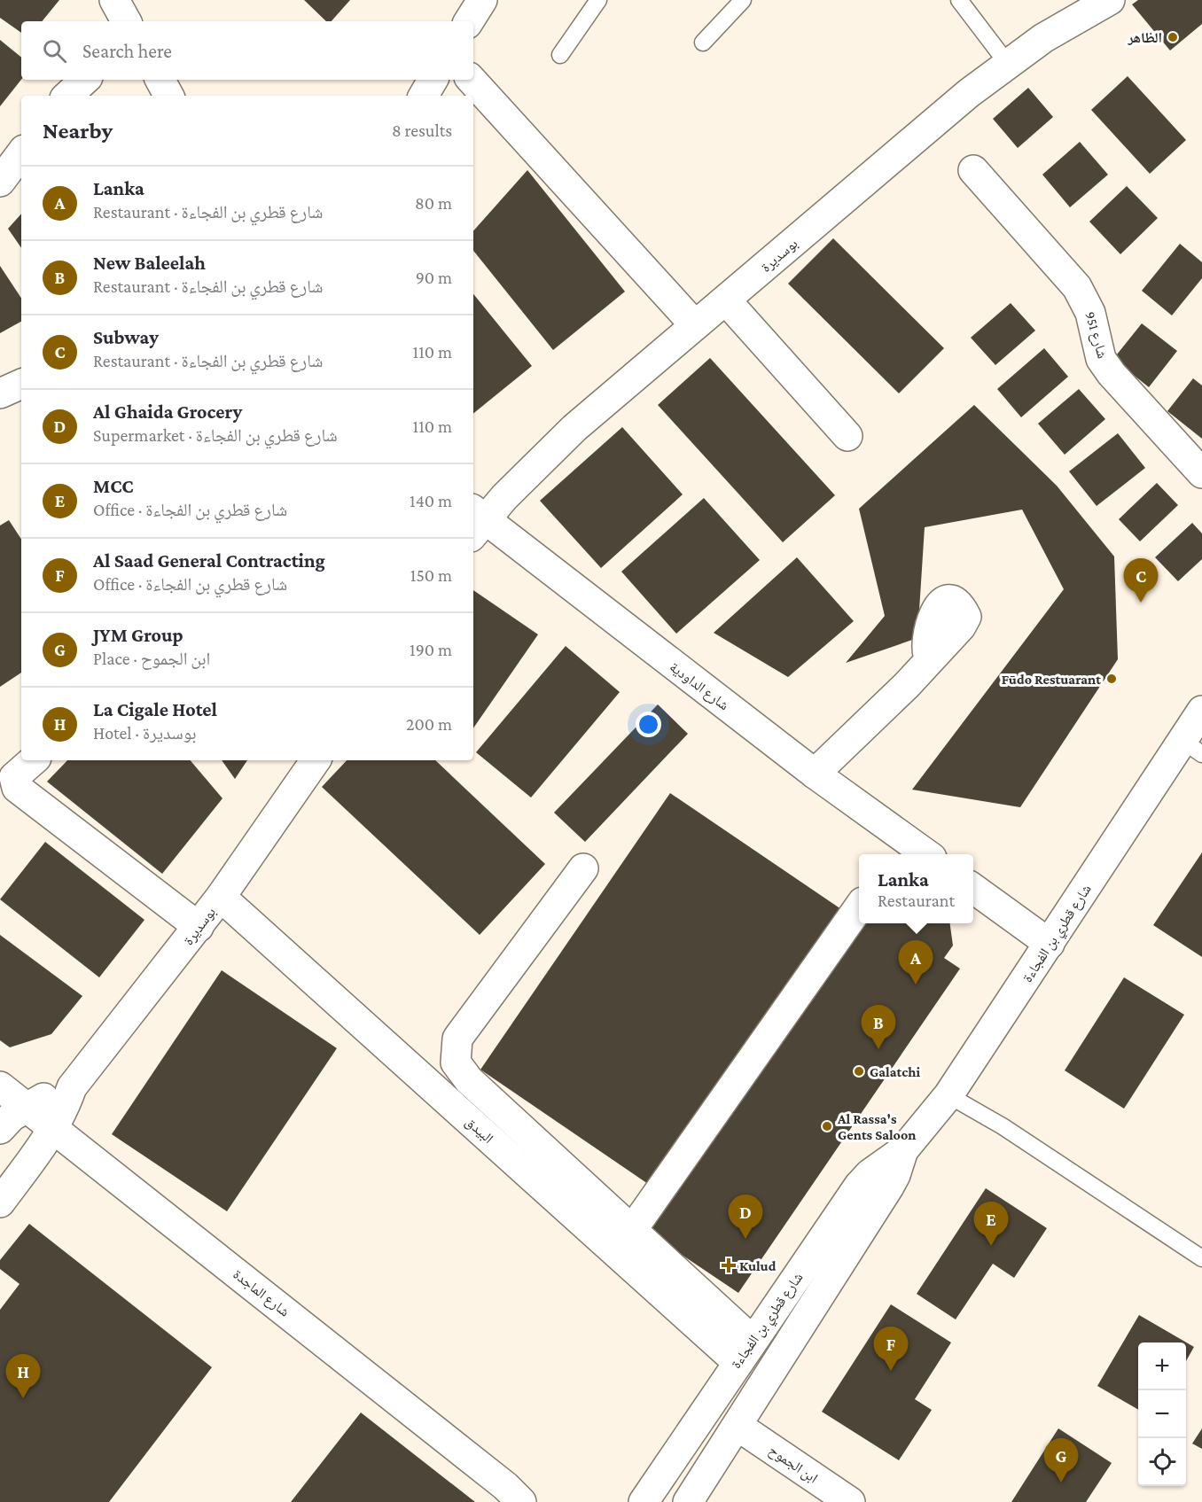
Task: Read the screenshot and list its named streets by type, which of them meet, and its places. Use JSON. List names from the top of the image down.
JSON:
{
  "streets": {
    "street": [
      "بوسديرة",
      "شارع 951",
      "شارع الداودية",
      "شارع قطري بن الفجاءة",
      "البيدق",
      "شارع الماجدة",
      "ابن الجموح"
    ]
  },
  "crossings": [
    ["بوسديرة", "شارع الداودية"],
    ["بوسديرة", "البيدق"],
    ["بوسديرة", "شارع الماجدة"],
    ["شارع قطري بن الفجاءة", "البيدق"],
    ["شارع قطري بن الفجاءة", "ابن الجموح"]
  ],
  "places": {
    "other": [
      "الظاهر",
      "Fūdo Restuarant",
      "Galatchi",
      "Al Rassa's Gents Saloon"
    ],
    "health": ["Kulud"]
  },
  "page": {
    "search": "Search here",
    "heading": ["Nearby", "8 results"],
    "list": [
      {
        "mark": "A",
        "name": "Lanka",
        "note": "Restaurant · شارع قطري بن الفجاءة",
        "value": "80 m"
      },
      {
        "mark": "B",
        "name": "New Baleelah",
        "note": "Restaurant · شارع قطري بن الفجاءة",
        "value": "90 m"
      },
      {
        "mark": "C",
        "name": "Subway",
        "note": "Restaurant · شارع قطري بن الفجاءة",
        "value": "110 m"
      },
      {
        "mark": "D",
        "name": "Al Ghaida Grocery",
        "note": "Supermarket · شارع قطري بن الفجاءة",
        "value": "110 m"
      },
      {
        "mark": "E",
        "name": "MCC",
        "note": "Office · شارع قطري بن الفجاءة",
        "value": "140 m"
      },
      {
        "mark": "F",
        "name": "Al Saad General Contracting",
        "note": "Office · شارع قطري بن الفجاءة",
        "value": "150 m"
      },
      {
        "mark": "G",
        "name": "JYM Group",
        "note": "Place · ابن الجموح",
        "value": "190 m"
      },
      {
        "mark": "H",
        "name": "La Cigale Hotel",
        "note": "Hotel · بوسديرة",
        "value": "200 m"
      }
    ],
    "pins": [
      "C",
      "A",
      "B",
      "D",
      "E",
      "F",
      "H",
      "G"
    ],
    "popup": ["Lanka", "Restaurant"],
    "map_buttons": ["+", "−"]
  }
}
